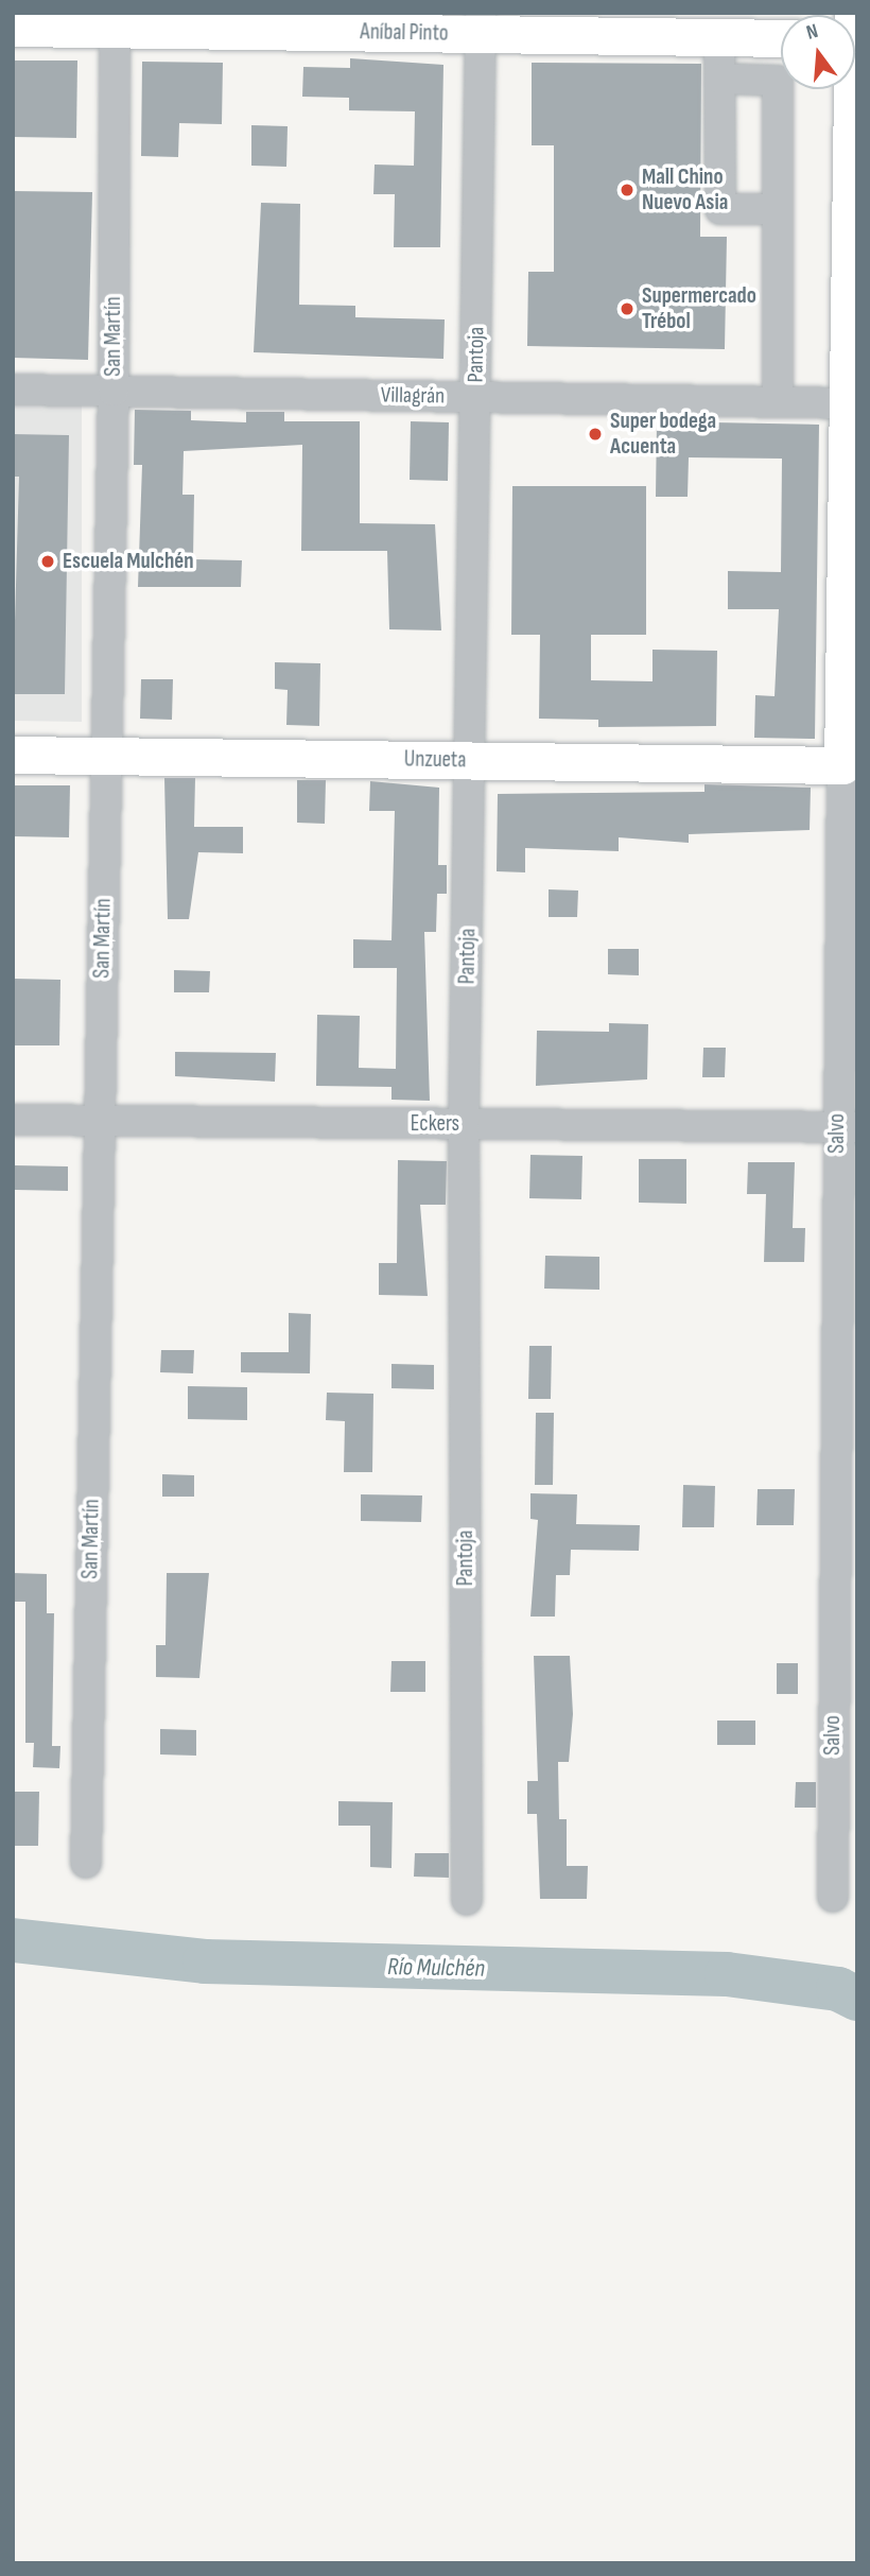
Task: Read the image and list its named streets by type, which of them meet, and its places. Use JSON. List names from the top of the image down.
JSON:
{
  "streets": {
    "main road": ["Aníbal Pinto", "Unzueta", "Salvo"],
    "street": [
      "San Martín",
      "Pantoja",
      "Villagrán",
      "Eckers"
    ]
  },
  "crossings": [
    ["Aníbal Pinto", "San Martín"],
    ["Aníbal Pinto", "Pantoja"],
    ["San Martín", "Villagrán"],
    ["San Martín", "Unzueta"],
    ["San Martín", "Eckers"],
    ["Pantoja", "Villagrán"],
    ["Pantoja", "Unzueta"],
    ["Pantoja", "Eckers"],
    ["Villagrán", "Salvo"],
    ["Unzueta", "Salvo"],
    ["Eckers", "Salvo"]
  ],
  "water": ["Río Mulchén"],
  "places": [
    "Mall Chino Nuevo Asia",
    "Supermercado Trébol",
    "Super bodega Acuenta",
    "Escuela Mulchén"
  ],
  "north": "top"
}
